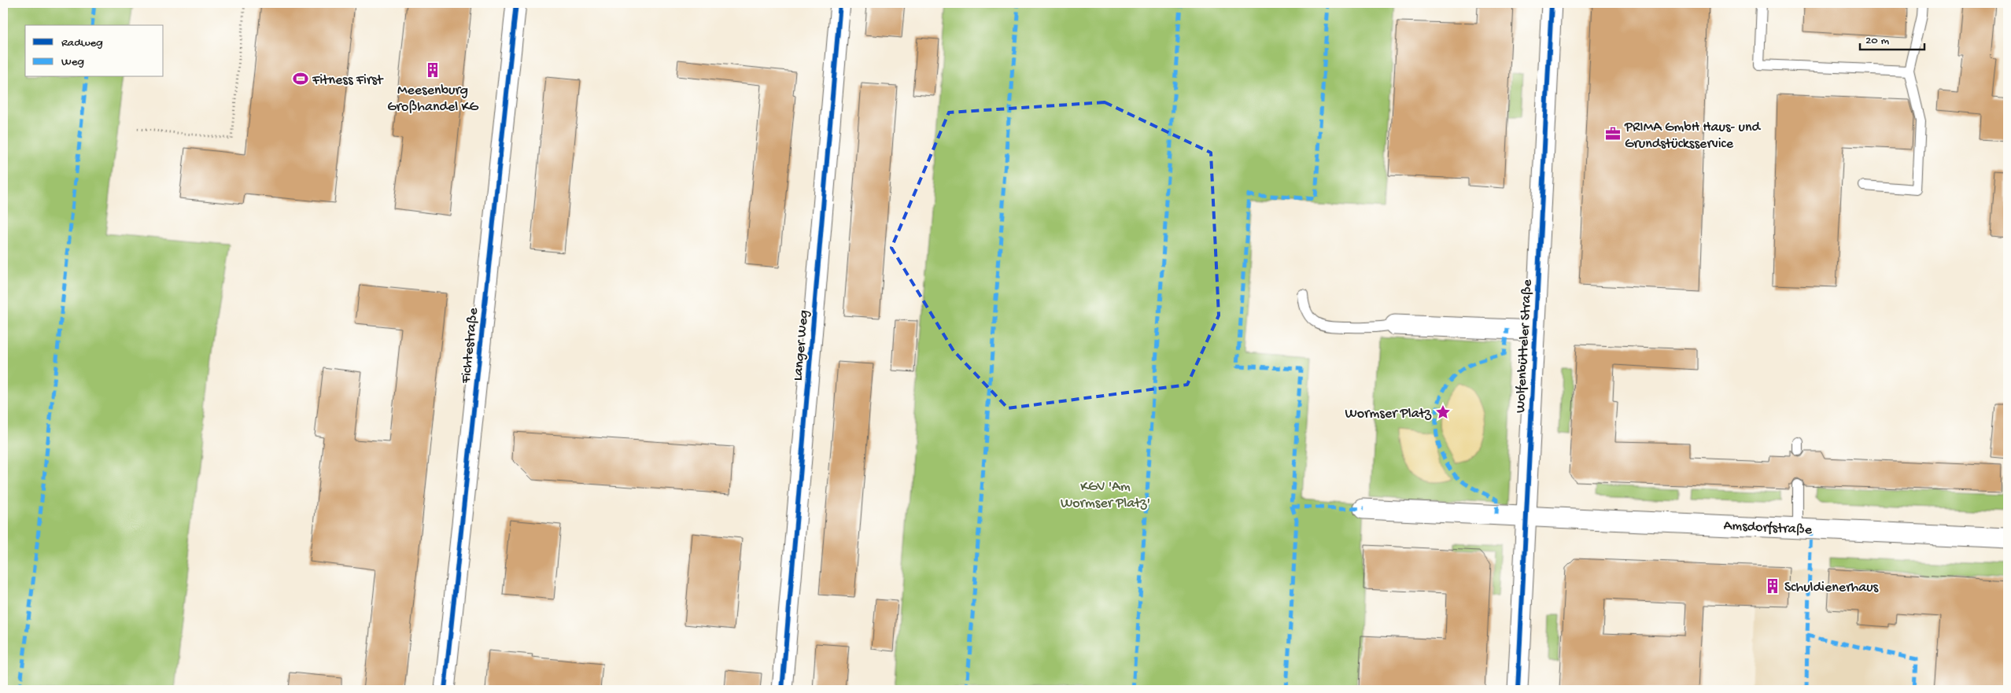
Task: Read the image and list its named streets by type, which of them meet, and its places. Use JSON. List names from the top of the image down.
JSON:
{
  "streets": {
    "street": [
      "Fichtestraße",
      "Langer Weg",
      "Wolfenbütteler Straße",
      "Amsdorfstraße"
    ]
  },
  "crossings": [
    ["Wolfenbütteler Straße", "Amsdorfstraße"]
  ],
  "parks": ["KGV 'Am Wormser Platz'"],
  "places": {
    "building": ["Meesenburg Großhandel KG", "Schuldienerhaus"],
    "sports": ["Fitness First"],
    "office": ["PRIMA GmbH Haus- und Grundstücksservice"],
    "place": ["Wormser Platz"]
  },
  "legend": ["Radweg", "Weg"],
  "scale_bar": "20 m"
}
